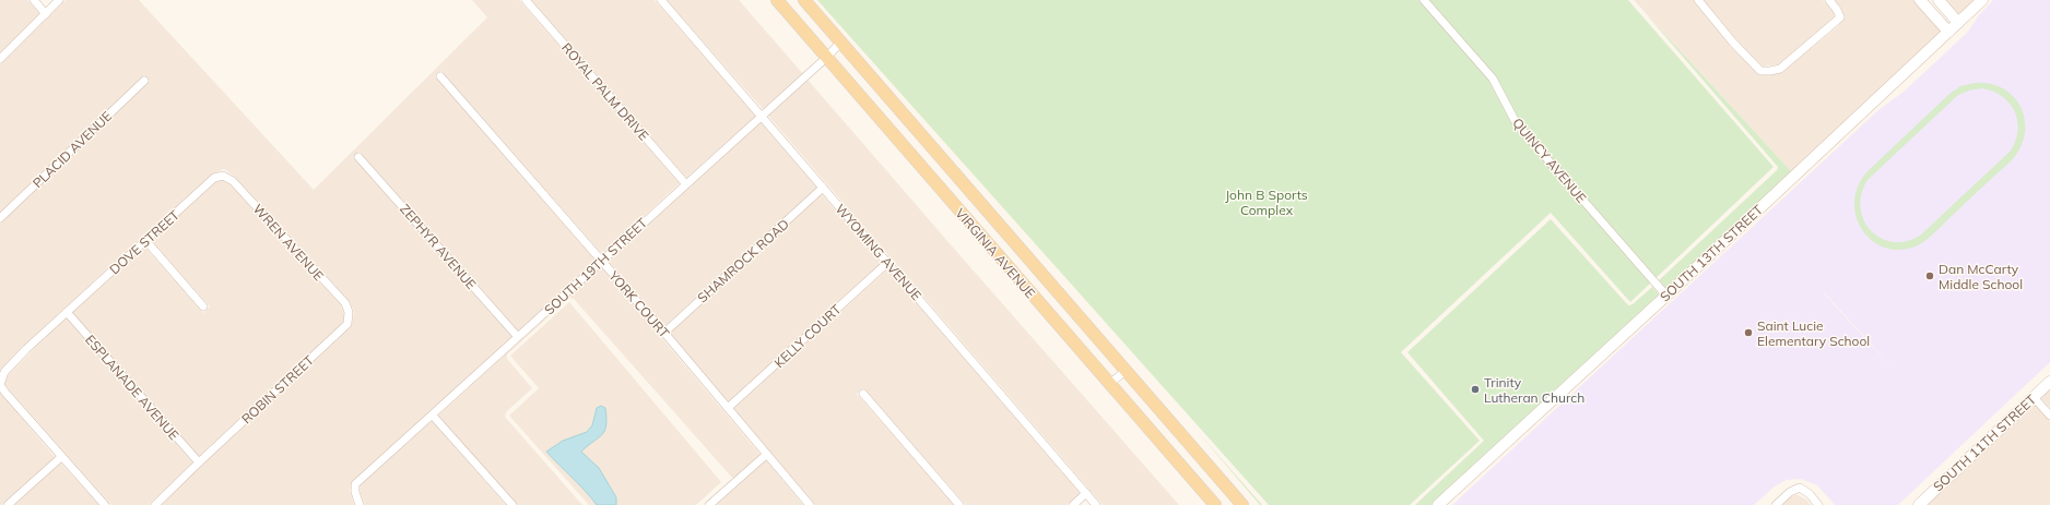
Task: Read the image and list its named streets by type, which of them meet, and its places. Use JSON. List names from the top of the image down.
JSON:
{
  "streets": {
    "main road": ["VIRGINIA AVENUE"],
    "street": [
      "ROYAL PALM DRIVE",
      "PLACID AVENUE",
      "QUINCY AVENUE",
      "DOVE STREET",
      "WREN AVENUE",
      "ZEPHYR AVENUE",
      "WYOMING AVENUE",
      "SOUTH 13TH STREET",
      "SHAMROCK ROAD",
      "SOUTH 19TH STREET",
      "YORK COURT",
      "KELLY COURT",
      "ESPLANADE AVENUE",
      "ROBIN STREET",
      "SOUTH 11TH STREET"
    ]
  },
  "crossings": [
    ["ROYAL PALM DRIVE", "SOUTH 19TH STREET"],
    ["QUINCY AVENUE", "SOUTH 13TH STREET"],
    ["DOVE STREET", "WREN AVENUE"],
    ["DOVE STREET", "ESPLANADE AVENUE"],
    ["WREN AVENUE", "ROBIN STREET"],
    ["ZEPHYR AVENUE", "SOUTH 19TH STREET"],
    ["WYOMING AVENUE", "SHAMROCK ROAD"],
    ["WYOMING AVENUE", "SOUTH 19TH STREET"],
    ["WYOMING AVENUE", "KELLY COURT"],
    ["VIRGINIA AVENUE", "SOUTH 19TH STREET"],
    ["SHAMROCK ROAD", "YORK COURT"],
    ["SOUTH 19TH STREET", "YORK COURT"],
    ["YORK COURT", "KELLY COURT"],
    ["ESPLANADE AVENUE", "ROBIN STREET"]
  ],
  "parks": ["John B Sports Complex"],
  "places": ["Dan McCarty Middle School", "Saint Lucie Elementary School", "Trinity Lutheran Church"]
}
